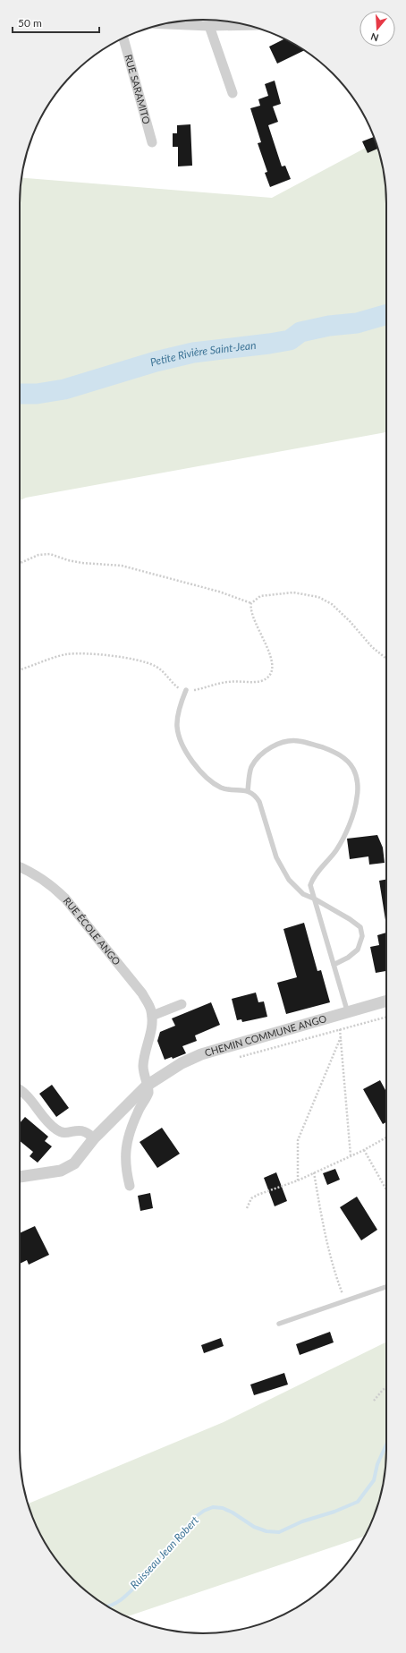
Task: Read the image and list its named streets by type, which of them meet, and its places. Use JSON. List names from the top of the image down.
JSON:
{
  "streets": {
    "street": ["RUE SARAMITO", "RUE ÉCOLE ANGO", "CHEMIN COMMUNE ANGO"]
  },
  "crossings": [
    ["RUE ÉCOLE ANGO", "CHEMIN COMMUNE ANGO"]
  ],
  "water": ["Petite Rivière Saint-Jean", "Ruisseau Jean Robert"],
  "scale_bar": "50 m",
  "north": "bottom"
}
